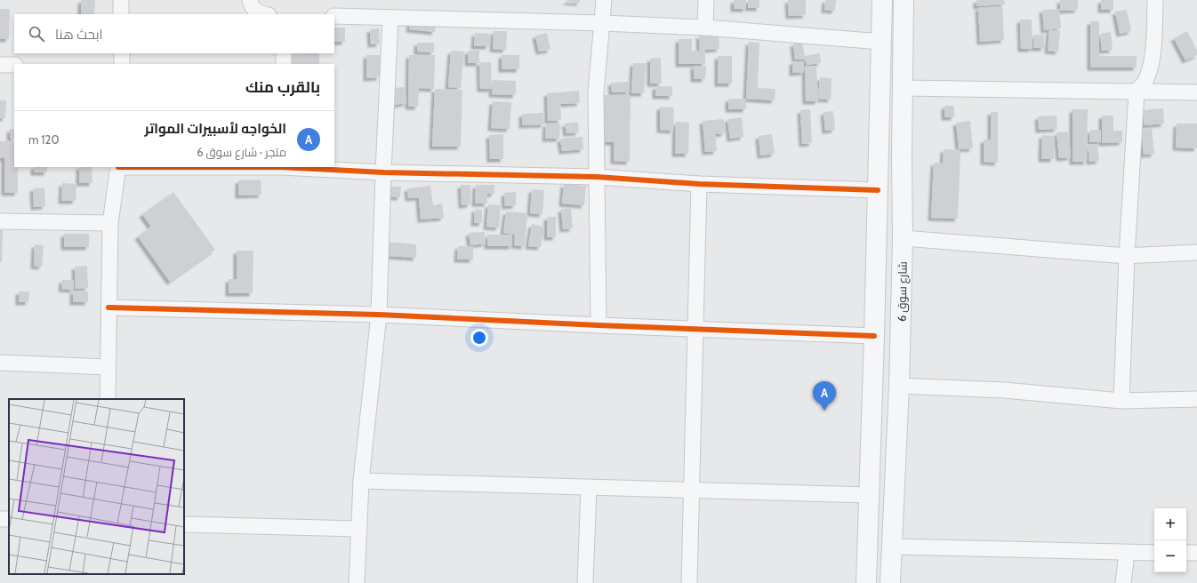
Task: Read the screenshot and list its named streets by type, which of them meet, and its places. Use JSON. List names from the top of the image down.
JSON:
{
  "streets": {
    "street": ["شارع سوق 6"]
  },
  "page": {
    "search": "ابحث هنا",
    "heading": "بالقرب منك",
    "list": [
      {
        "mark": "A",
        "name": "الخواجه لأسبيرات المواتر",
        "note": "متجر · شارع سوق 6",
        "value": "120 m"
      }
    ],
    "pins": "A",
    "map_buttons": ["+", "−"]
  }
}
